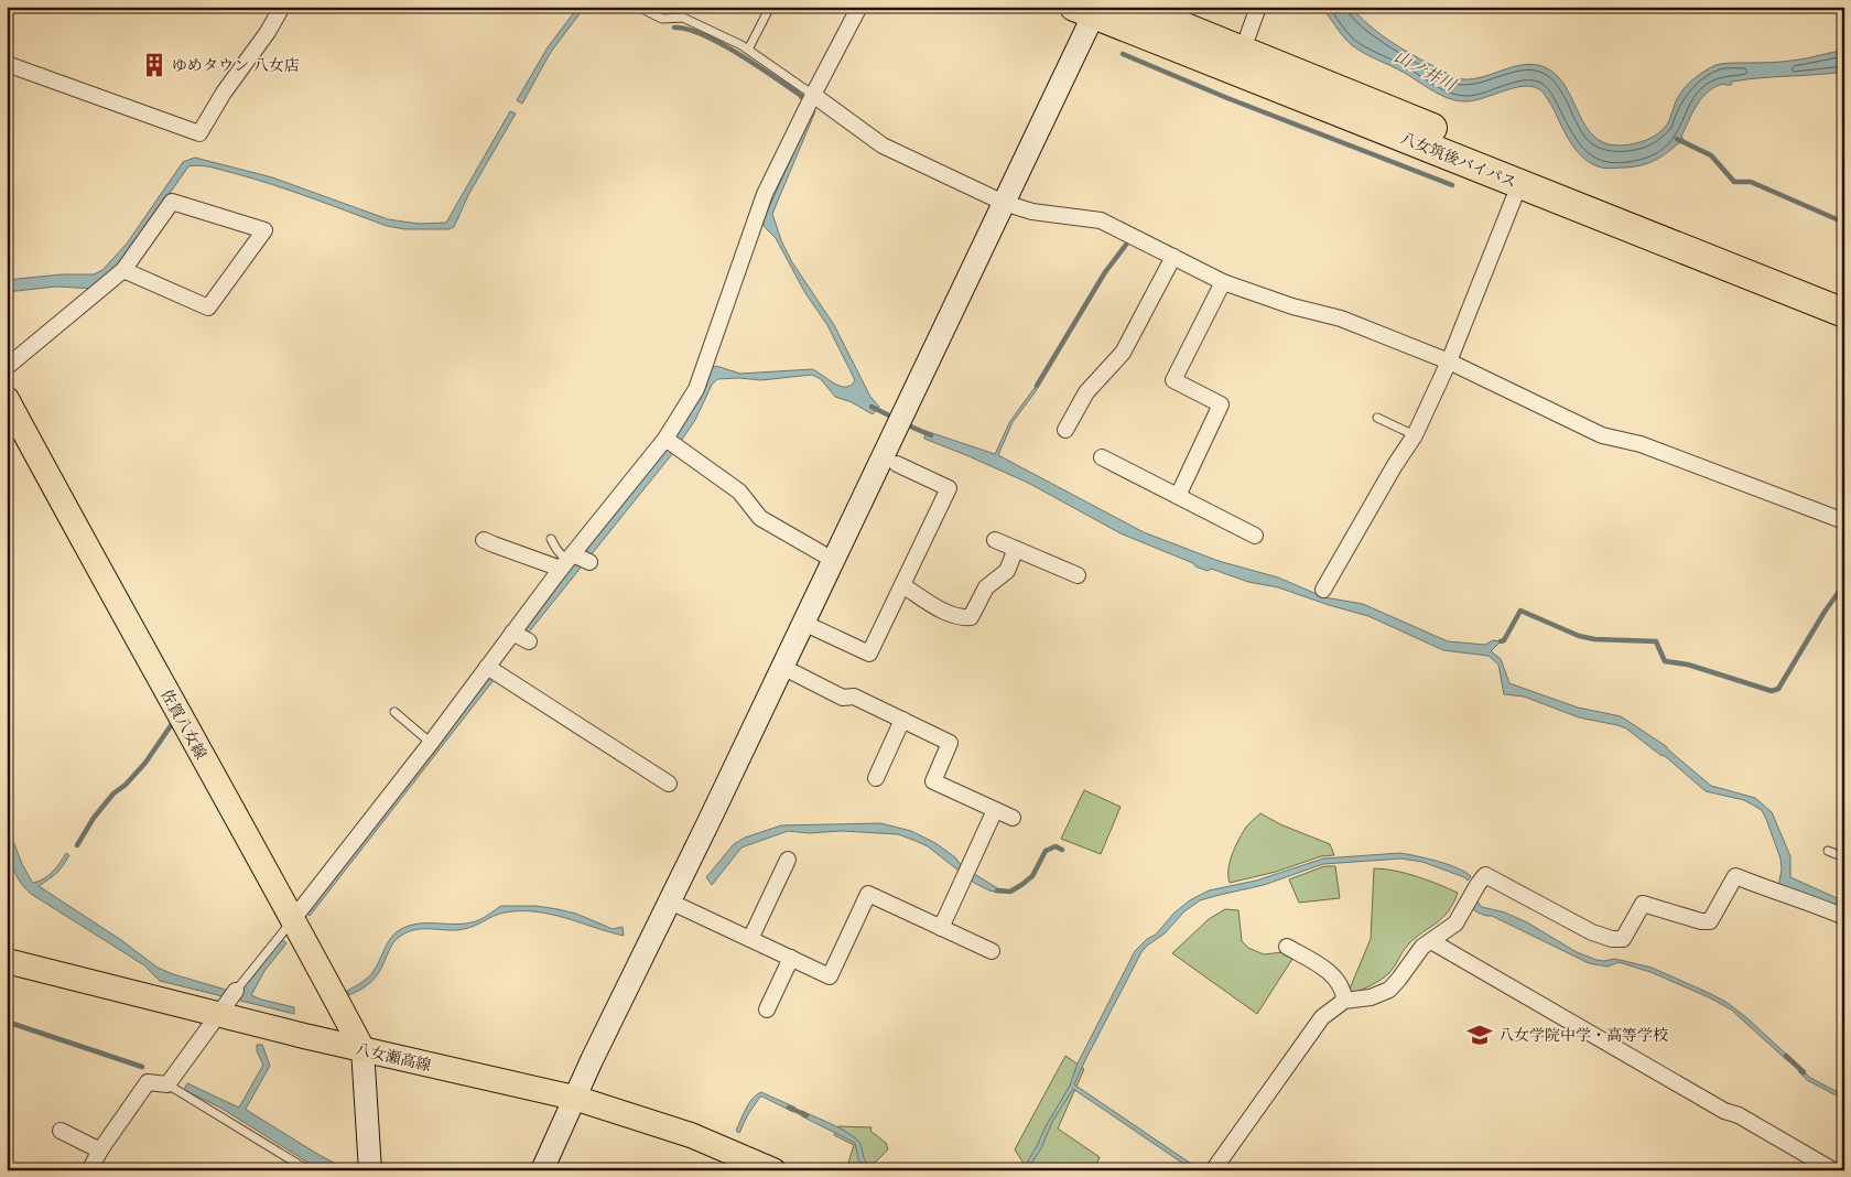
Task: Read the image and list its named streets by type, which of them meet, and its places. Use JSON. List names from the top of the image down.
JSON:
{
  "streets": {
    "highway": ["八女筑後バイパス"],
    "main road": ["佐賀八女線", "八女瀬高線"]
  },
  "crossings": [
    ["佐賀八女線", "八女瀬高線"]
  ],
  "water": ["山ノ井川"],
  "places": {
    "building": ["ゆめタウン 八女店"],
    "school or university": ["八女学院中学・高等学校"]
  }
}
